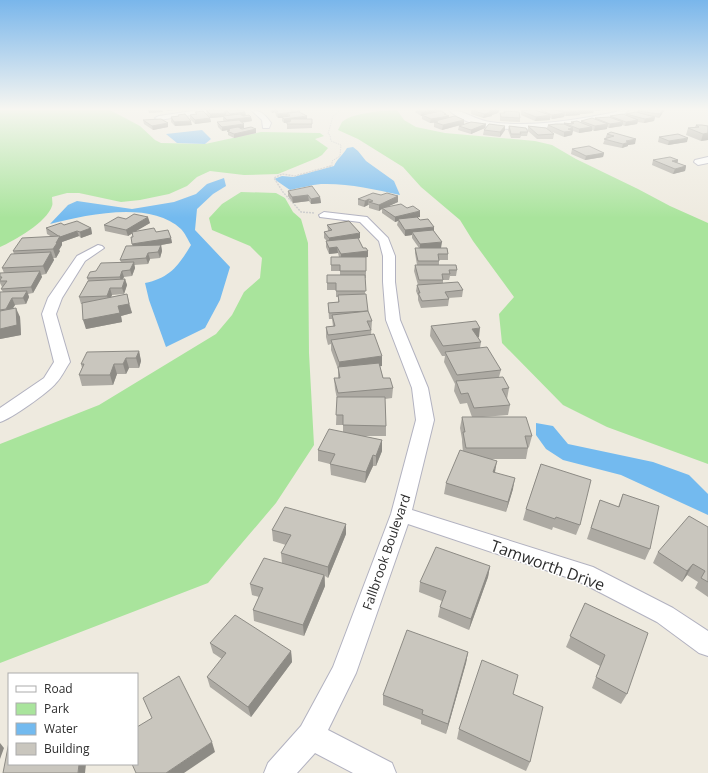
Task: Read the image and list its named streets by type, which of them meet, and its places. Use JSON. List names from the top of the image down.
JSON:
{
  "streets": {
    "street": ["Fallbrook Boulevard", "Tamworth Drive"]
  },
  "crossings": [
    ["Fallbrook Boulevard", "Tamworth Drive"]
  ],
  "legend": [
    "Road",
    "Park",
    "Water",
    "Building"
  ]
}
